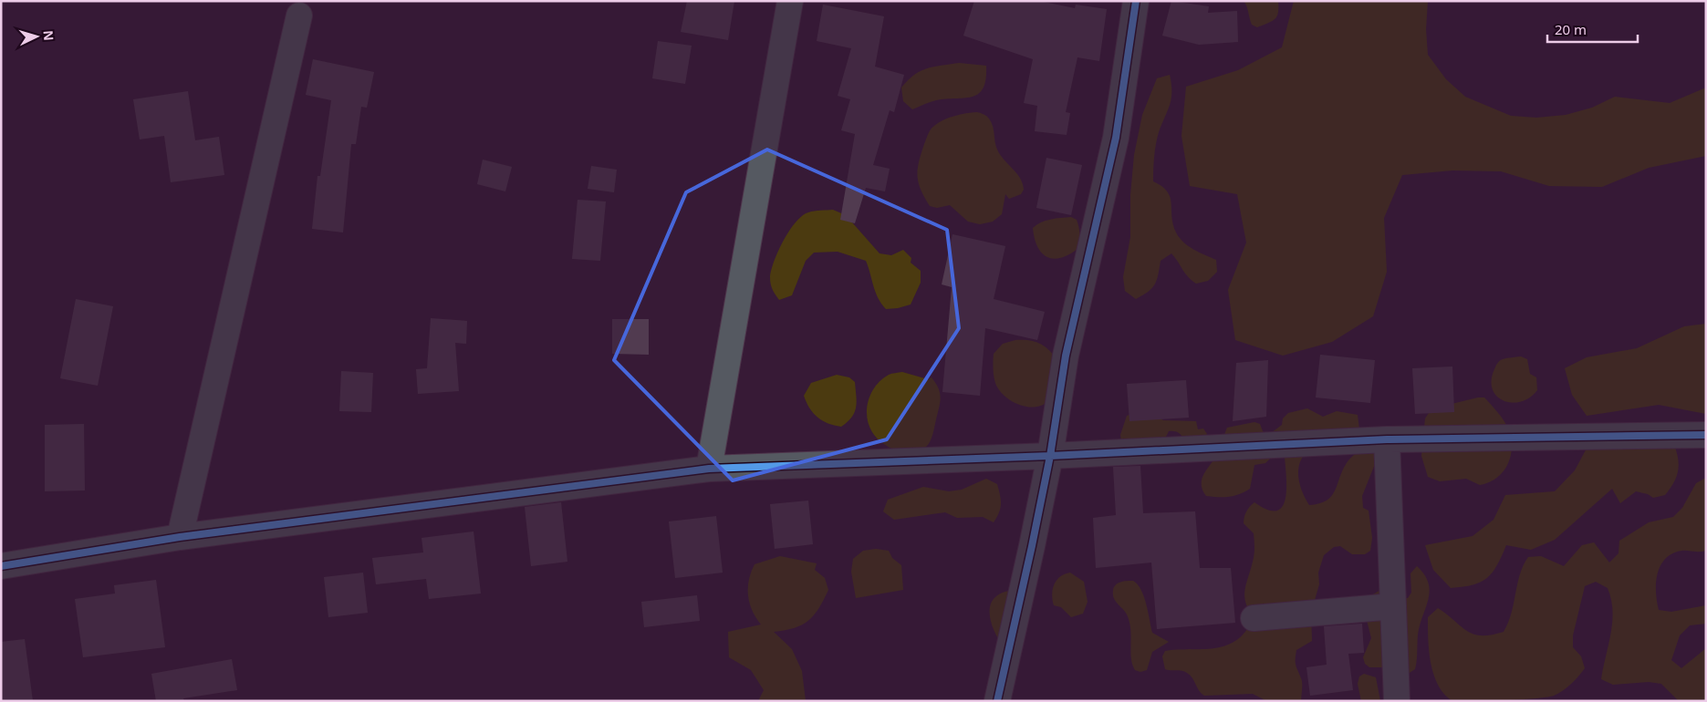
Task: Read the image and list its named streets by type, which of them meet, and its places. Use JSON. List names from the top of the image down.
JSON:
{
  "scale_bar": "20 m",
  "north": "right"
}
